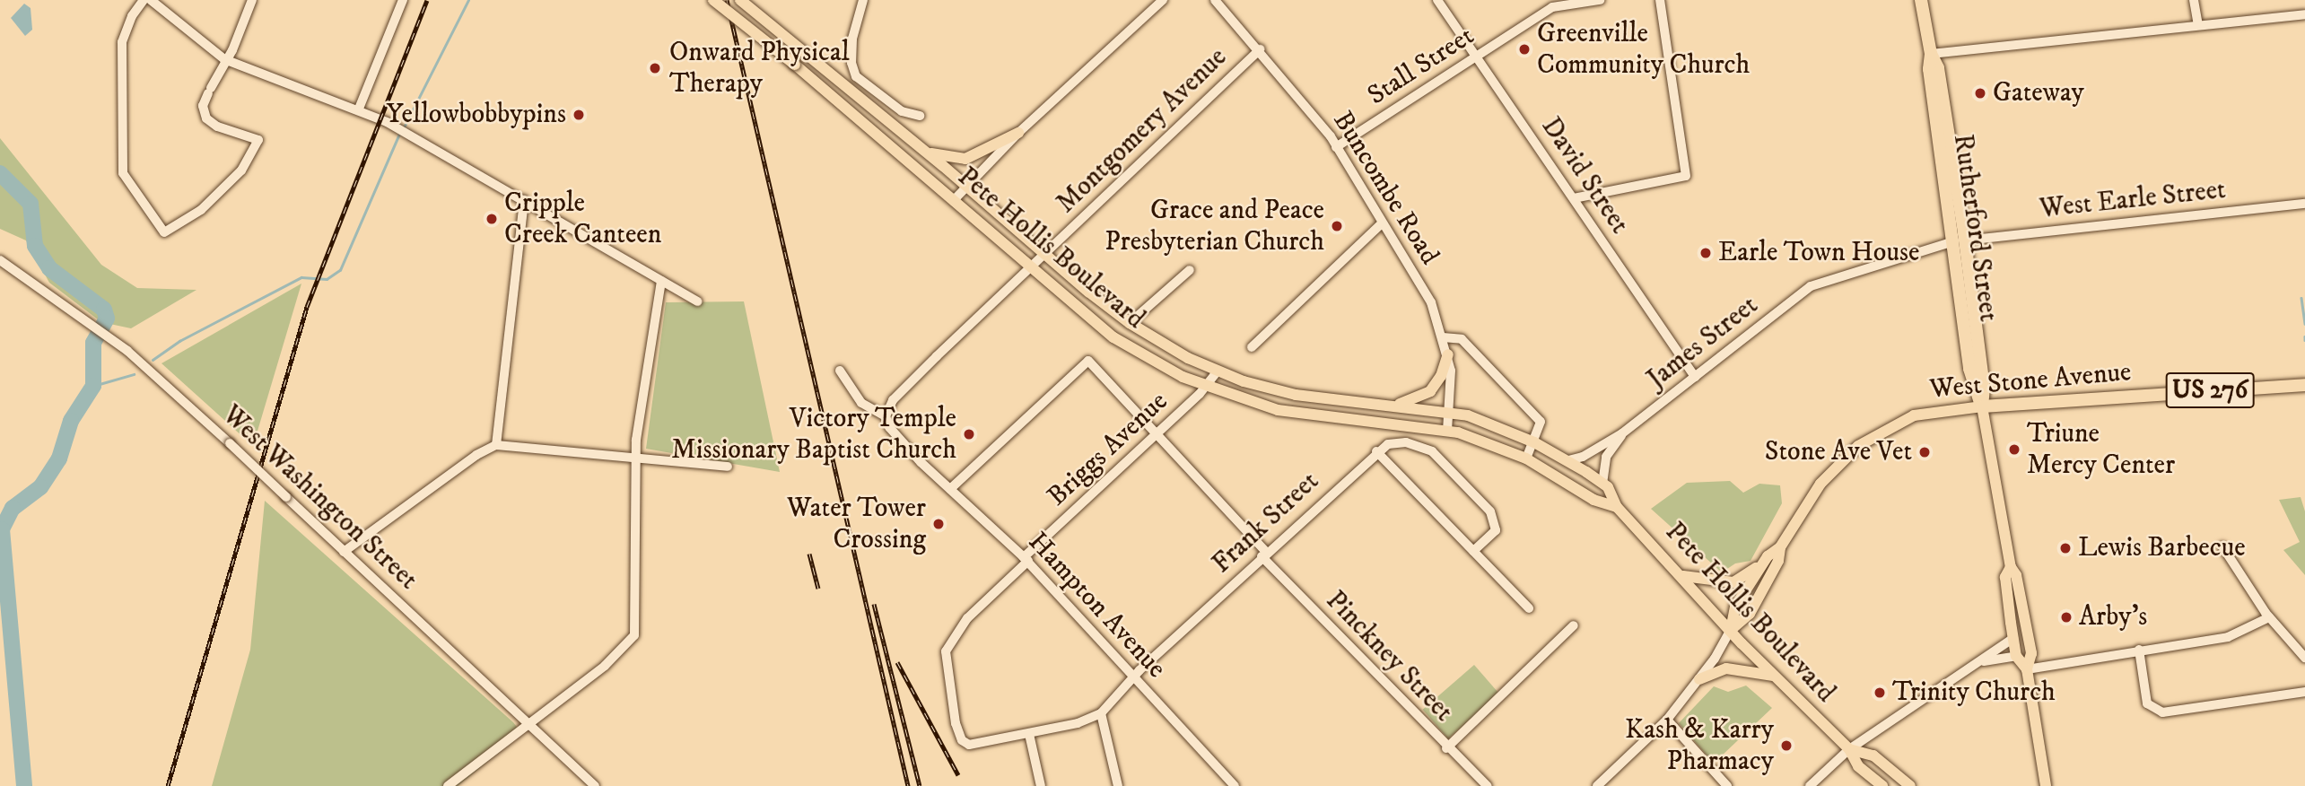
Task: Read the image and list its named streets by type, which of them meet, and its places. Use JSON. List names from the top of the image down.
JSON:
{
  "streets": {
    "highway": ["Rutherford Street", "West Stone Avenue", "US 276"],
    "main road": ["Pete Hollis Boulevard"],
    "street": [
      "Stall Street",
      "Montgomery Avenue",
      "David Street",
      "Buncombe Road",
      "West Earle Street",
      "James Street",
      "Briggs Avenue",
      "West Washington Street",
      "Frank Street",
      "Hampton Avenue",
      "Pinckney Street"
    ]
  },
  "crossings": [
    ["Stall Street", "David Street"],
    ["Stall Street", "Buncombe Road"],
    ["Montgomery Avenue", "Buncombe Road"],
    ["Montgomery Avenue", "Pete Hollis Boulevard"],
    ["Montgomery Avenue", "Hampton Avenue"],
    ["David Street", "James Street"],
    ["Buncombe Road", "Pete Hollis Boulevard"],
    ["West Earle Street", "Rutherford Street"],
    ["West Earle Street", "James Street"],
    ["Rutherford Street", "James Street"],
    ["Rutherford Street", "West Stone Avenue"],
    ["Pete Hollis Boulevard", "James Street"],
    ["Pete Hollis Boulevard", "West Stone Avenue"],
    ["Pete Hollis Boulevard", "Briggs Avenue"],
    ["Briggs Avenue", "Hampton Avenue"],
    ["Briggs Avenue", "Pinckney Street"],
    ["Frank Street", "Hampton Avenue"],
    ["Frank Street", "Pinckney Street"],
    ["Hampton Avenue", "Pinckney Street"]
  ],
  "places": [
    "Greenville Community Church",
    "Onward Physical Therapy",
    "Gateway",
    "Yellowbobbypins",
    "Cripple Creek Canteen",
    "Grace and Peace Presbyterian Church",
    "Earle Town House",
    "Victory Temple Missionary Baptist Church",
    "Triune Mercy Center",
    "Stone Ave Vet",
    "Water Tower Crossing",
    "Lewis Barbecue",
    "Arby's",
    "Trinity Church",
    "Kash & Karry Pharmacy"
  ]
}
